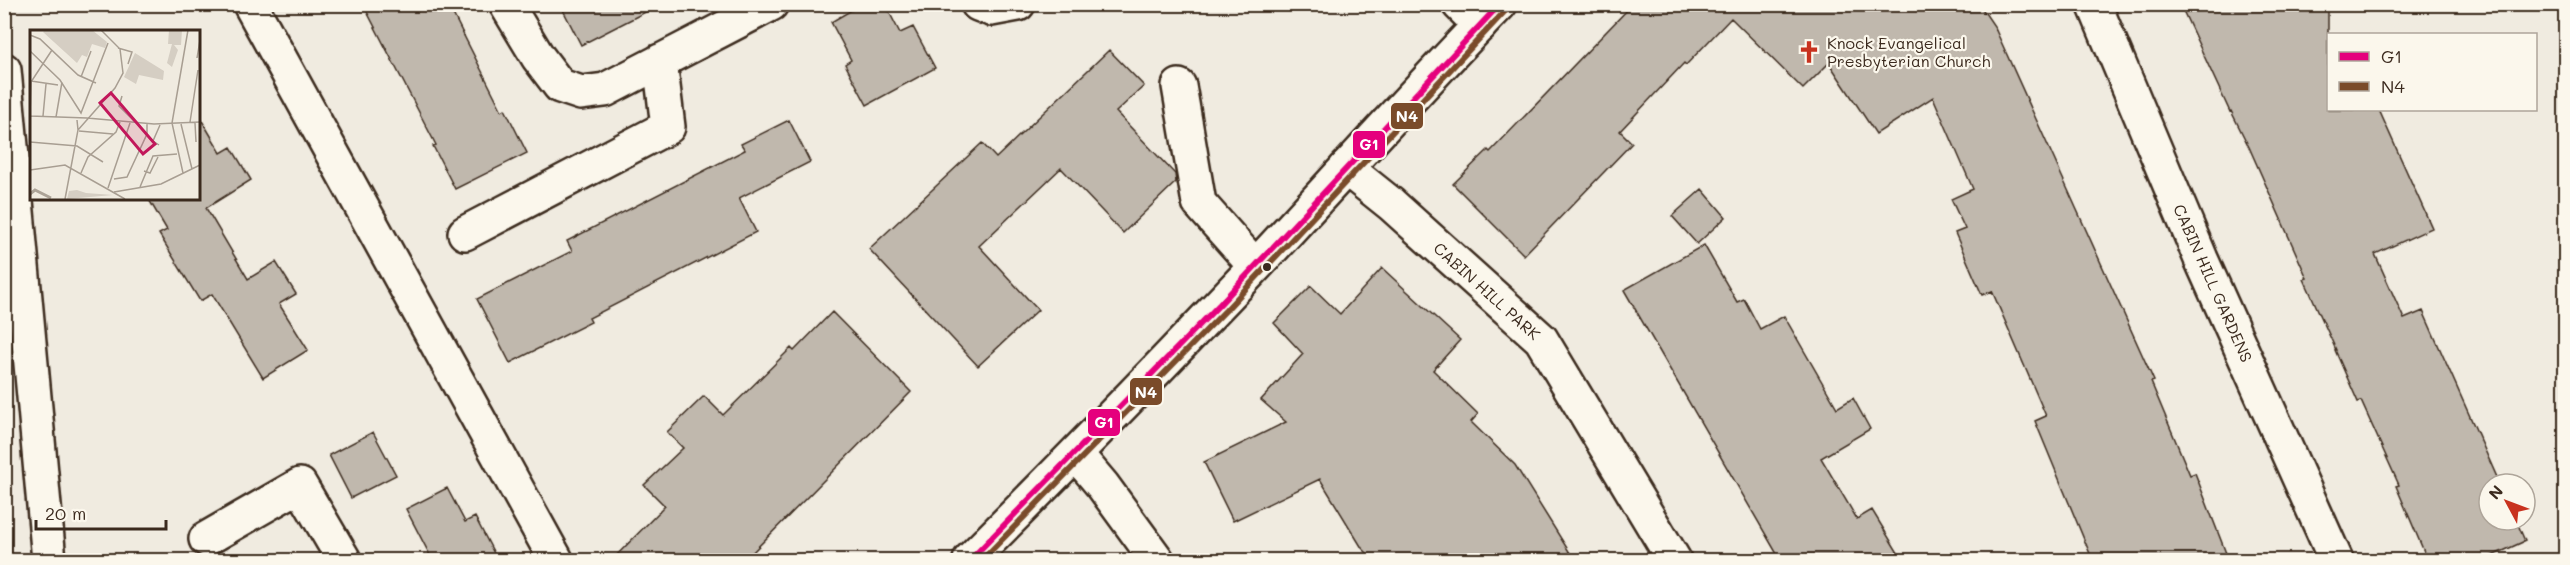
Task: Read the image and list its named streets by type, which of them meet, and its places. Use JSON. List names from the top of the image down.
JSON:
{
  "streets": {
    "main road": ["CABIN HILL GARDENS", "CABIN HILL PARK"]
  },
  "places": {
    "church": ["Knock Evangelical Presbyterian Church"]
  },
  "lines": ["transit line G1", "transit line N4"],
  "legend": ["G1", "N4"],
  "scale_bar": "20 m",
  "north": "top left"
}
